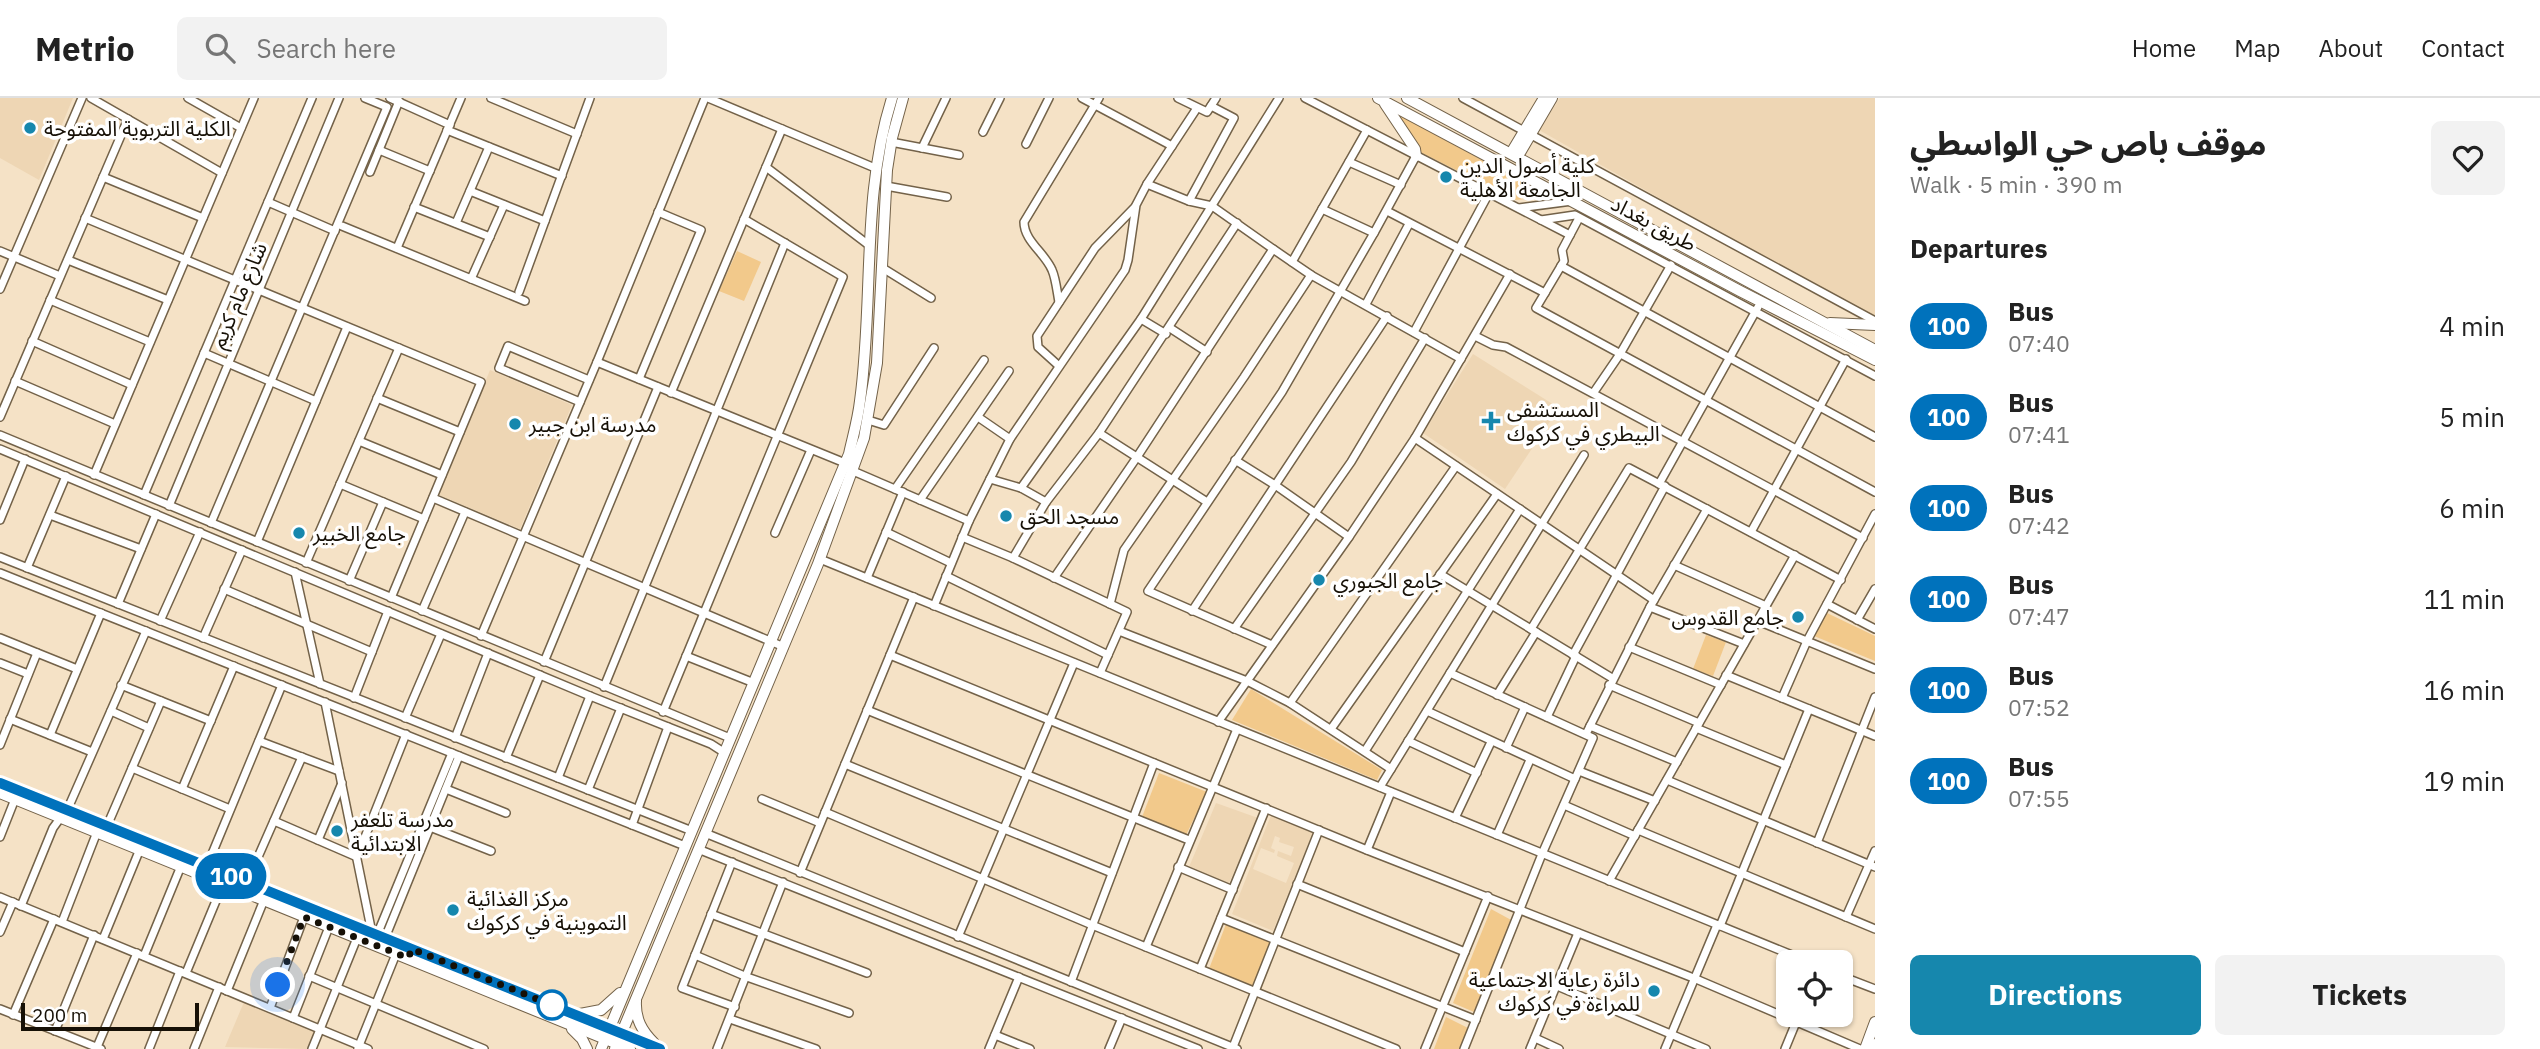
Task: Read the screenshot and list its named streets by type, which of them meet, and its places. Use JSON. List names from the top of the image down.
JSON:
{
  "streets": {
    "main road": ["طريق بغداد"],
    "street": ["شارع مام كريم"]
  },
  "places": {
    "other": [
      "الكلية التربوية المفتوحة",
      "كلية أصول الدين الجامعة الأهلية",
      "مدرسة ابن جبير",
      "مسجد الحق",
      "جامع الخبير",
      "جامع الجبوري",
      "جامع القدوس",
      "مدرسة تلعفر الابتدائية",
      "مركز الغذائية التموينية في كركوك",
      "دائرة رعاية الاجتماعية للمراءة في كركوك"
    ],
    "health": ["المستشفى البيطري في كركوك"]
  },
  "lines": ["bus line 100"],
  "scale_bar": "200 m",
  "page": {
    "header": "Metrio",
    "search": "Search here",
    "nav": [
      "Home",
      "Map",
      "About",
      "Contact"
    ],
    "on_map": "100",
    "heading": [
      ["موقف باص حي الواسطي", "Walk · 5 min · 390 m"],
      "Departures"
    ],
    "list": [
      {
        "mark": "100",
        "name": "Bus",
        "note": "07:40",
        "value": "4 min"
      },
      {
        "mark": "100",
        "name": "Bus",
        "note": "07:41",
        "value": "5 min"
      },
      {
        "mark": "100",
        "name": "Bus",
        "note": "07:42",
        "value": "6 min"
      },
      {
        "mark": "100",
        "name": "Bus",
        "note": "07:47",
        "value": "11 min"
      },
      {
        "mark": "100",
        "name": "Bus",
        "note": "07:52",
        "value": "16 min"
      },
      {
        "mark": "100",
        "name": "Bus",
        "note": "07:55",
        "value": "19 min"
      }
    ],
    "buttons": ["Directions", "Tickets"],
    "scale": "200 m"
  }
}
